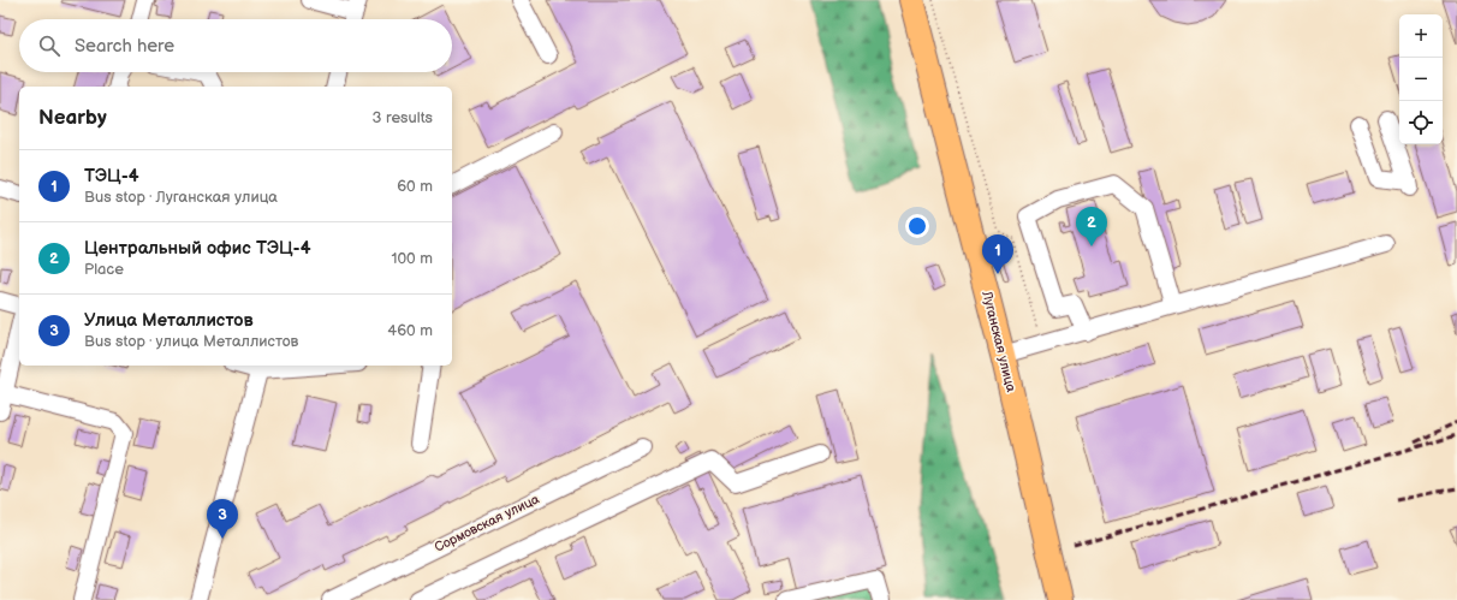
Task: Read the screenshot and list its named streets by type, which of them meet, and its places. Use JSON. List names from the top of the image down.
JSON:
{
  "streets": {
    "highway": ["Луганская улица"],
    "street": ["Сормовская улица"]
  },
  "page": {
    "map_buttons": ["+", "−"],
    "search": "Search here",
    "heading": ["Nearby", "3 results"],
    "list": [
      {
        "mark": "1",
        "name": "ТЭЦ-4",
        "note": "Bus stop · Луганская улица",
        "value": "60 m"
      },
      {
        "mark": "2",
        "name": "Центральный офис ТЭЦ-4",
        "note": "Place",
        "value": "100 m"
      },
      {
        "mark": "3",
        "name": "Улица Металлистов",
        "note": "Bus stop · улица Металлистов",
        "value": "460 m"
      }
    ],
    "pins": ["2", "1", "3"]
  }
}
